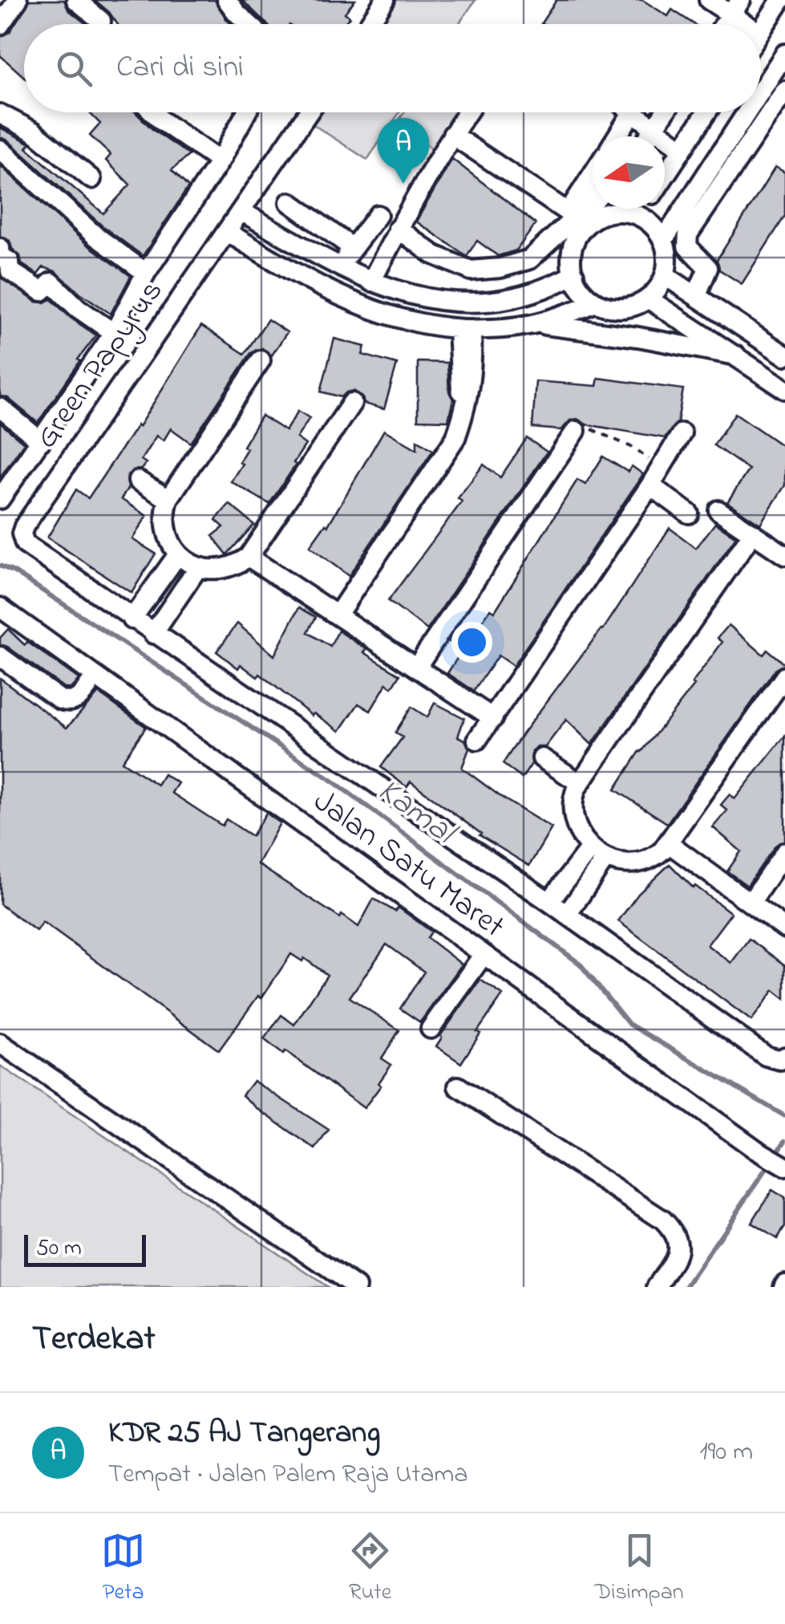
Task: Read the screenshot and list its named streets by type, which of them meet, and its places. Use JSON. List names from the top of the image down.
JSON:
{
  "streets": {
    "street": ["Green Papyrus", "Jalan Satu Maret"]
  },
  "water": ["Kamal"],
  "scale_bar": "50 m",
  "north": "left",
  "page": {
    "search": "Cari di sini",
    "pins": "A",
    "scale": "50 m",
    "heading": "Terdekat",
    "list": [
      {
        "mark": "A",
        "name": "KDR 25 AJ Tangerang",
        "note": "Tempat · Jalan Palem Raja Utama",
        "value": "190 m"
      }
    ],
    "nav": ["Peta", "Rute", "Disimpan"]
  }
}
